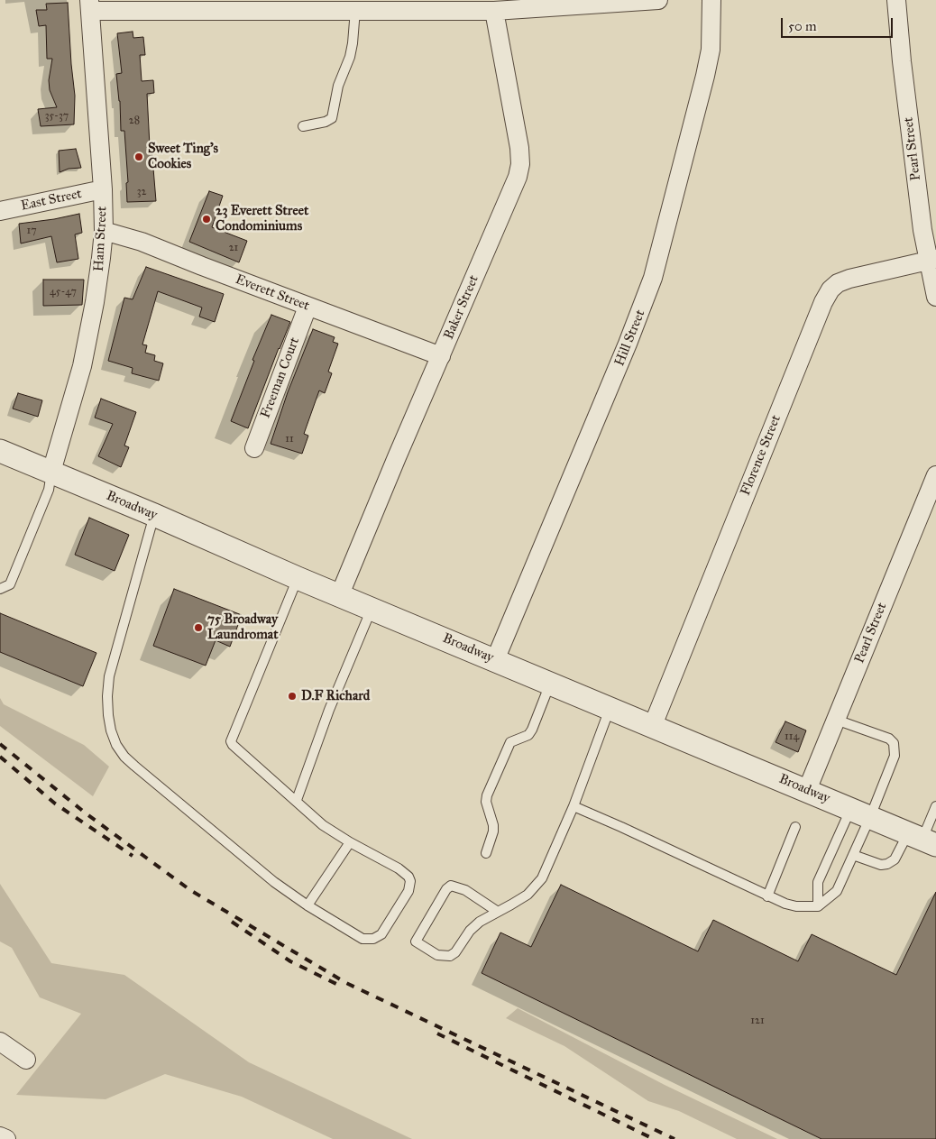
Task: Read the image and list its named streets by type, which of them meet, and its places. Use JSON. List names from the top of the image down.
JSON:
{
  "streets": {
    "street": [
      "Pearl Street",
      "East Street",
      "Ham Street",
      "Everett Street",
      "Baker Street",
      "Hill Street",
      "Freeman Court",
      "Florence Street",
      "Broadway"
    ]
  },
  "crossings": [
    ["Pearl Street", "Florence Street"],
    ["Pearl Street", "Broadway"],
    ["East Street", "Ham Street"],
    ["Ham Street", "Everett Street"],
    ["Ham Street", "Broadway"],
    ["Everett Street", "Baker Street"],
    ["Everett Street", "Freeman Court"],
    ["Baker Street", "Broadway"],
    ["Hill Street", "Broadway"],
    ["Florence Street", "Broadway"]
  ],
  "places": [
    "Sweet Ting's Cookies",
    "23 Everett Street Condominiums",
    "75 Broadway Laundromat",
    "D.F Richard"
  ],
  "house_numbers": [
    "35-37",
    "28",
    "32",
    "17",
    "21",
    "45-47",
    "11",
    "114",
    "121"
  ],
  "scale_bar": "50 m"
}
